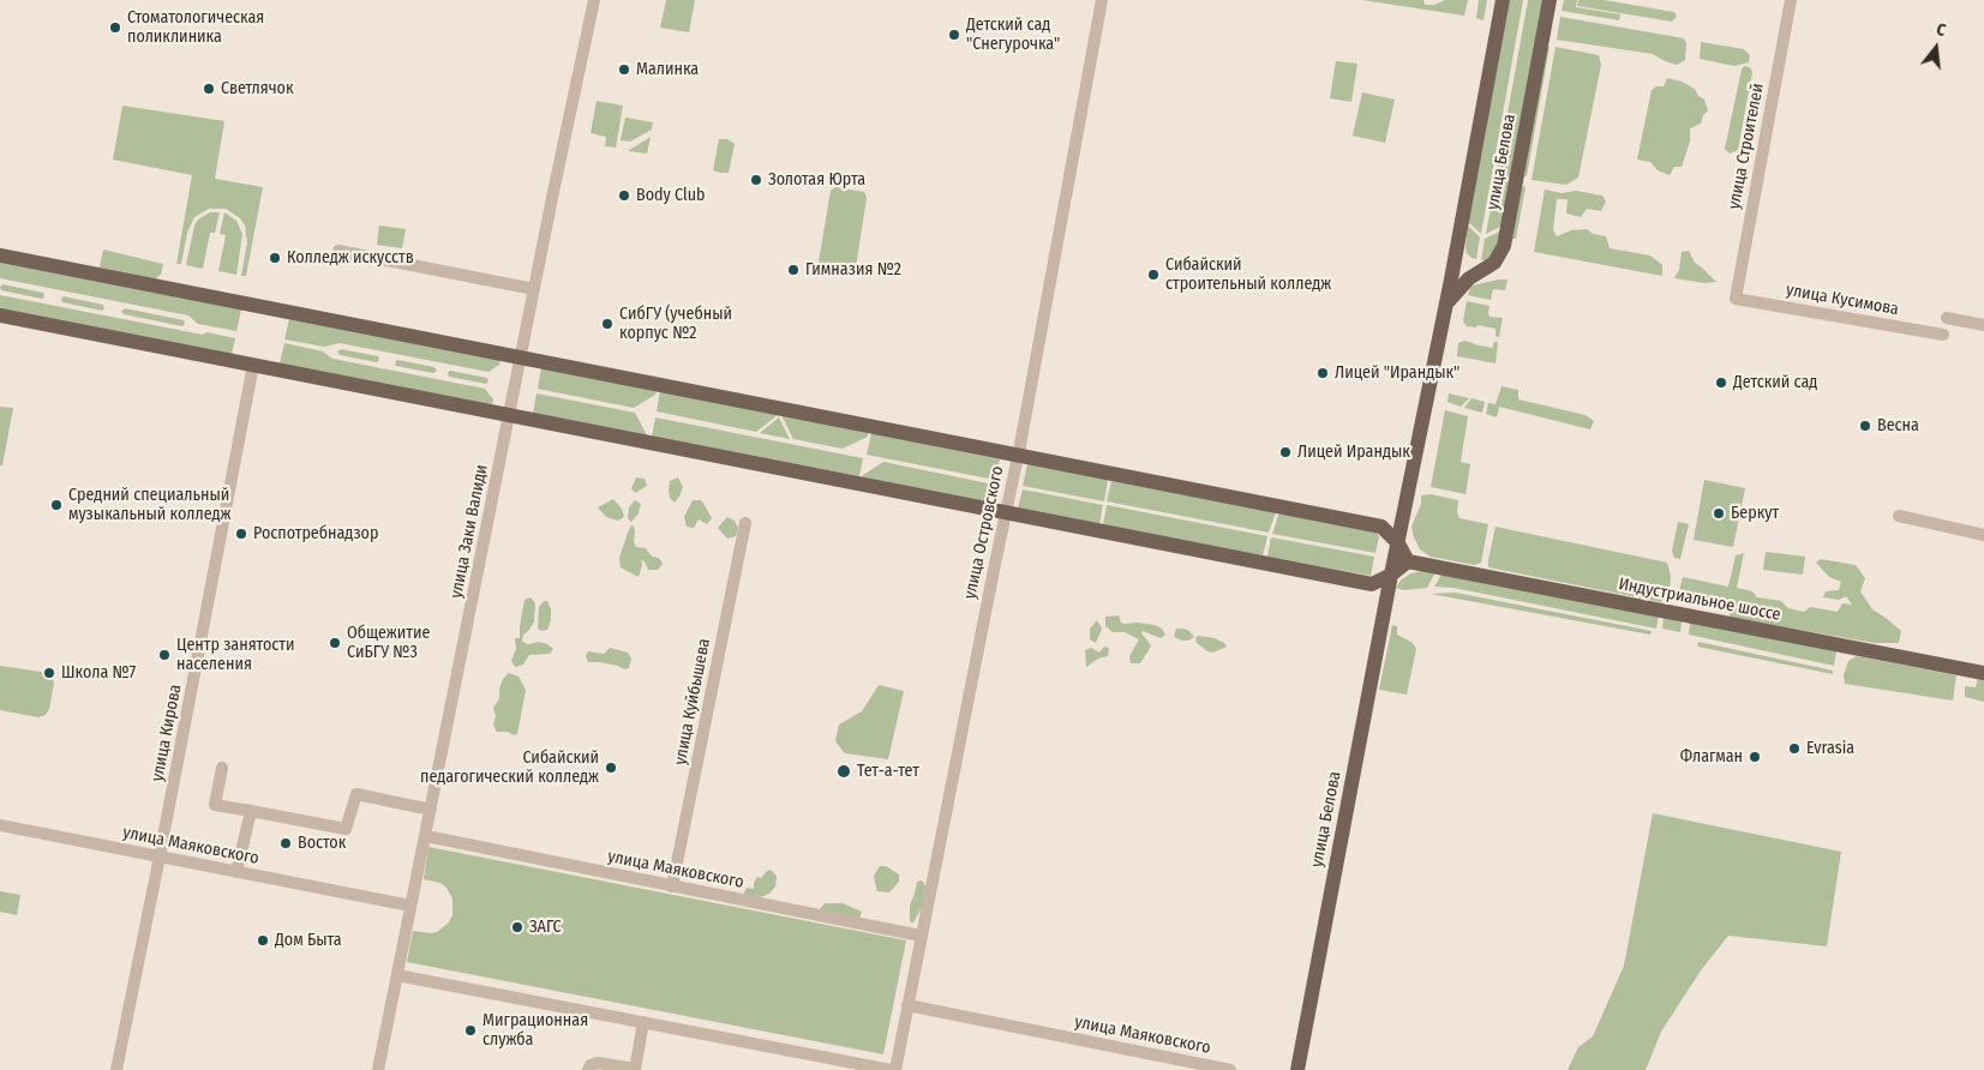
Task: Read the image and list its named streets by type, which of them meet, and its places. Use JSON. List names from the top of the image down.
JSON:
{
  "streets": {
    "main road": ["улица Белова", "Индустриальное шоссе"],
    "street": [
      "улица Строителей",
      "улица Кусимова",
      "улица Заки Валиди",
      "улица Островского",
      "улица Куйбышева",
      "улица Кирова",
      "улица Маяковского"
    ]
  },
  "crossings": [
    ["улица Строителей", "улица Кусимова"],
    ["улица Заки Валиди", "улица Маяковского"],
    ["улица Островского", "улица Маяковского"],
    ["улица Куйбышева", "улица Маяковского"],
    ["улица Кирова", "улица Маяковского"]
  ],
  "places": [
    "Стоматологическая поликлиника",
    "Детский сад \"Снегурочка\"",
    "Малинка",
    "Светлячок",
    "Золотая Юрта",
    "Body Club",
    "Колледж искусств",
    "Гимназия №2",
    "Сибайский строительный колледж",
    "СибГУ (учебный корпус №2",
    "Лицей \"Ирандык\"",
    "Детский сад",
    "Весна",
    "Лицей Ирандык",
    "Средний специальный музыкальный колледж",
    "Беркут",
    "Роспотребнадзор",
    "Общежитие СиБГУ №3",
    "Центр занятости населения",
    "Школа №7",
    "Evrasia",
    "Флагман",
    "Сибайский педагогический колледж",
    "Тет-а-тет",
    "Восток",
    "ЗАГС",
    "Дом Быта",
    "Миграционная служба"
  ],
  "north": "top"
}
